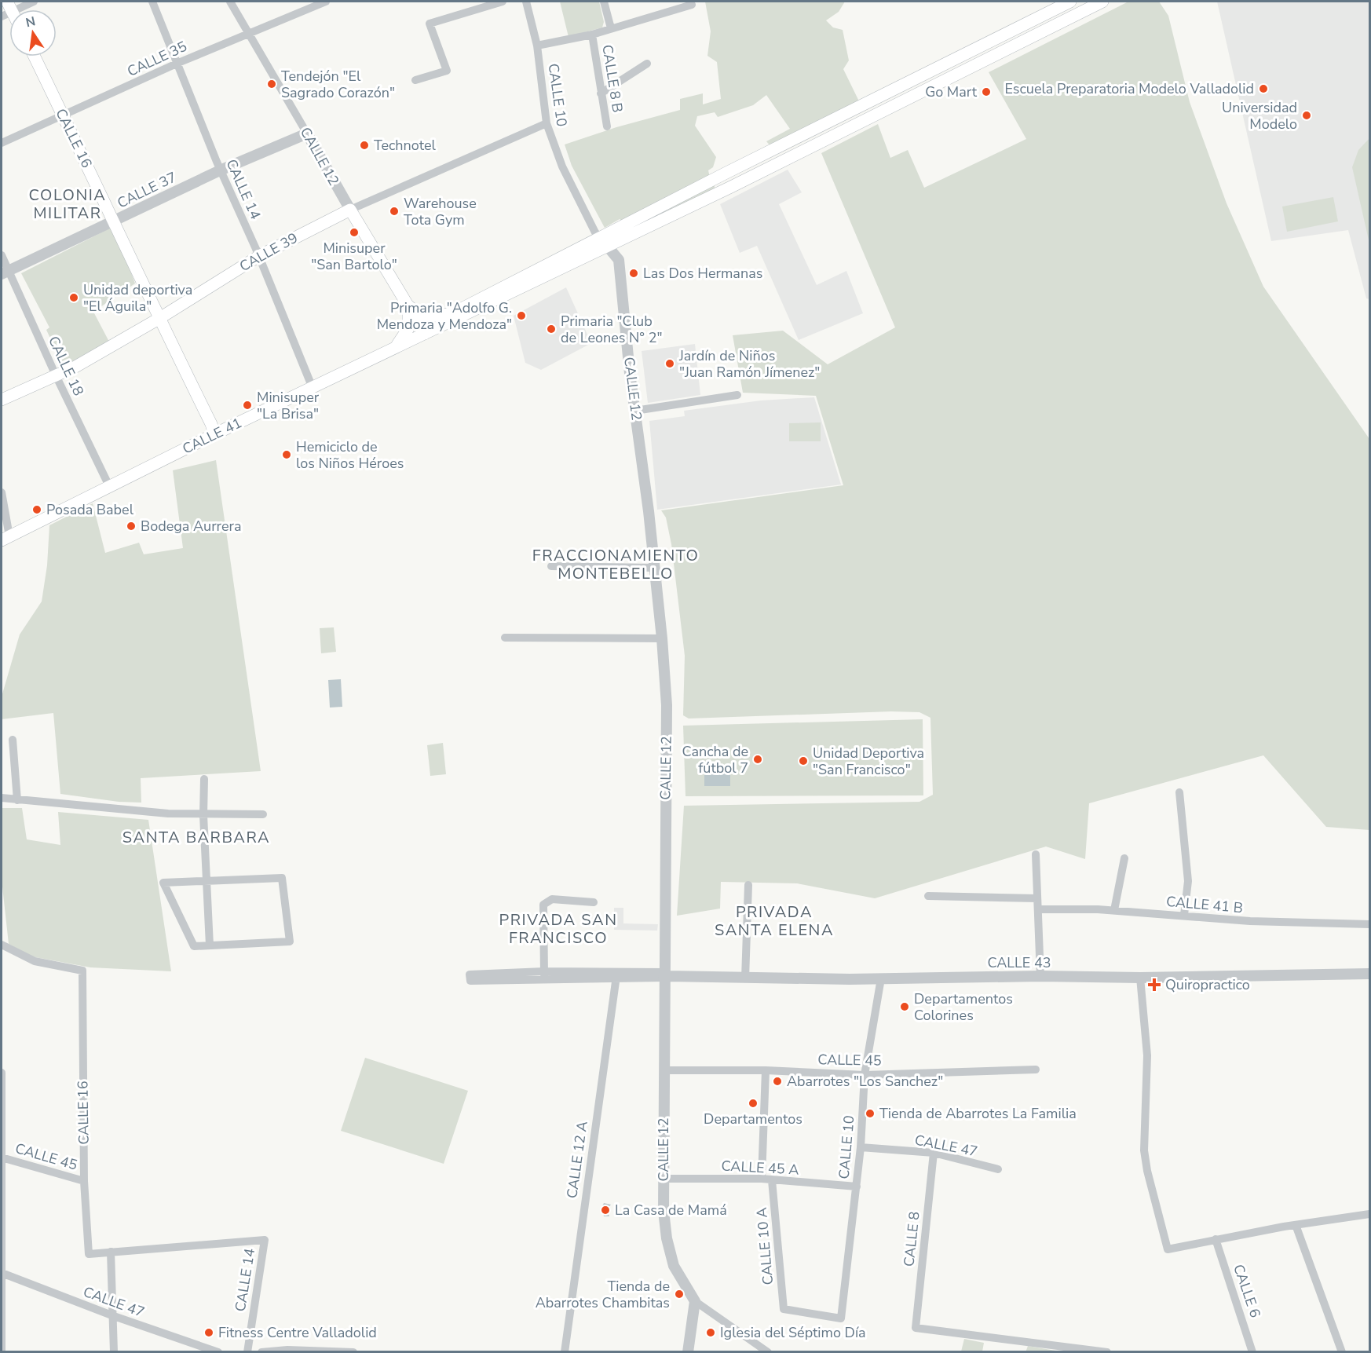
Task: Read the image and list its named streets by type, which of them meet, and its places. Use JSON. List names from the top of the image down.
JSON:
{
  "streets": {
    "main road": [
      "CALLE 16",
      "CALLE 12",
      "CALLE 39",
      "CALLE 41"
    ],
    "street": [
      "CALLE 35",
      "CALLE 8 B",
      "CALLE 10",
      "CALLE 14",
      "CALLE 37",
      "CALLE 18",
      "CALLE 41 B",
      "CALLE 43",
      "CALLE 45",
      "CALLE 47",
      "CALLE 12 A",
      "CALLE 45 A",
      "CALLE 8",
      "CALLE 10 A",
      "CALLE 6"
    ]
  },
  "crossings": [
    ["CALLE 35", "CALLE 16"],
    ["CALLE 35", "CALLE 12"],
    ["CALLE 35", "CALLE 14"],
    ["CALLE 10", "CALLE 12"],
    ["CALLE 10", "CALLE 39"],
    ["CALLE 10", "CALLE 41"],
    ["CALLE 10", "CALLE 43"],
    ["CALLE 10", "CALLE 45"],
    ["CALLE 10", "CALLE 47"],
    ["CALLE 10", "CALLE 45 A"],
    ["CALLE 10", "CALLE 10 A"],
    ["CALLE 16", "CALLE 14"],
    ["CALLE 16", "CALLE 37"],
    ["CALLE 16", "CALLE 39"],
    ["CALLE 16", "CALLE 41"],
    ["CALLE 16", "CALLE 45"],
    ["CALLE 12", "CALLE 37"],
    ["CALLE 12", "CALLE 39"],
    ["CALLE 12", "CALLE 41"],
    ["CALLE 12", "CALLE 43"],
    ["CALLE 12", "CALLE 45"],
    ["CALLE 12", "CALLE 45 A"],
    ["CALLE 14", "CALLE 37"],
    ["CALLE 14", "CALLE 39"],
    ["CALLE 14", "CALLE 41"],
    ["CALLE 37", "CALLE 18"],
    ["CALLE 39", "CALLE 18"],
    ["CALLE 18", "CALLE 41"],
    ["CALLE 47", "CALLE 8"],
    ["CALLE 45 A", "CALLE 10 A"]
  ],
  "districts": [
    "COLONIA MILITAR",
    "FRACCIONAMIENTO MONTEBELLO",
    "SANTA BARBARA",
    "PRIVADA SANTA ELENA",
    "PRIVADA SAN FRANCISCO"
  ],
  "places": {
    "other": [
      "Tendejón \"El Sagrado Corazón\"",
      "Escuela Preparatoria Modelo Valladolid",
      "Go Mart",
      "Universidad Modelo",
      "Technotel",
      "Warehouse Tota Gym",
      "Minisuper \"San Bartolo\"",
      "Las Dos Hermanas",
      "Unidad deportiva \"El Águila\"",
      "Primaria \"Adolfo G. Mendoza y Mendoza\"",
      "Primaria \"Club de Leones N° 2\"",
      "Jardín de Niños \"Juan Ramón Jímenez\"",
      "Minisuper \"La Brisa\"",
      "Hemiciclo de los Niños Héroes",
      "Posada Babel",
      "Bodega Aurrera",
      "Cancha de fútbol 7",
      "Unidad Deportiva \"San Francisco\"",
      "Departamentos Colorines",
      "Abarrotes \"Los Sanchez\"",
      "Departamentos",
      "Tienda de Abarrotes La Familia",
      "La Casa de Mamá",
      "Tienda de Abarrotes Chambitas",
      "Fitness Centre Valladolid",
      "Iglesia del Séptimo Día"
    ],
    "health": ["Quiropractico"]
  },
  "north": "top"
}
